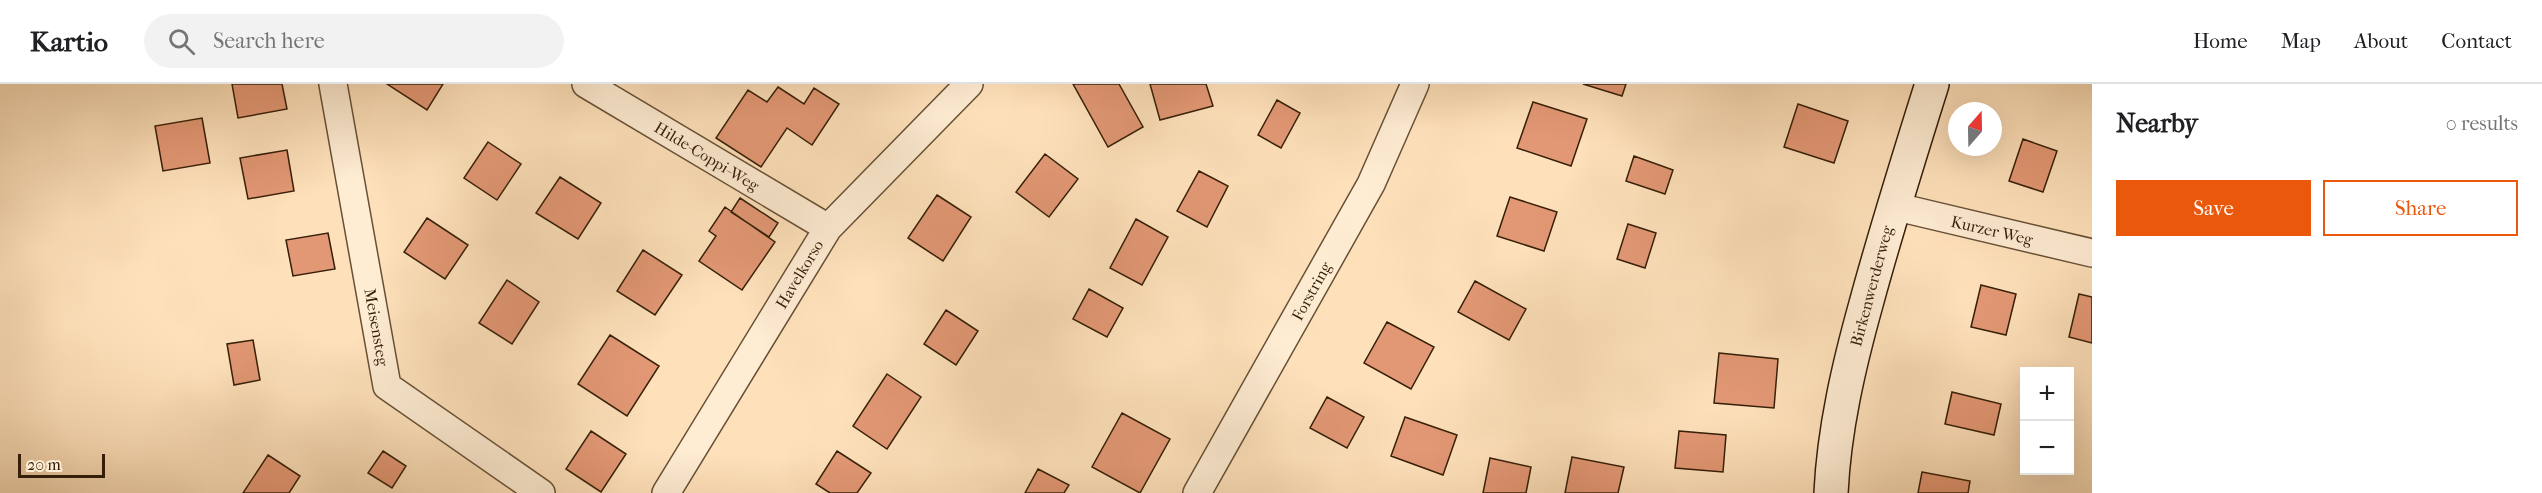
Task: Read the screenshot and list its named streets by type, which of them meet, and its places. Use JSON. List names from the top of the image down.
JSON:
{
  "streets": {
    "street": [
      "Hilde-Coppi-Weg",
      "Kurzer Weg",
      "Havelkorso",
      "Birkenwerderweg",
      "Forstring",
      "Meisensteg"
    ]
  },
  "crossings": [
    ["Hilde-Coppi-Weg", "Havelkorso"],
    ["Kurzer Weg", "Birkenwerderweg"]
  ],
  "scale_bar": "20 m",
  "north": "top",
  "page": {
    "header": "Kartio",
    "search": "Search here",
    "nav": [
      "Home",
      "Map",
      "About",
      "Contact"
    ],
    "heading": ["Nearby", "0 results"],
    "buttons": ["Save", "Share"],
    "map_buttons": ["+", "−"],
    "scale": "20 m"
  }
}
